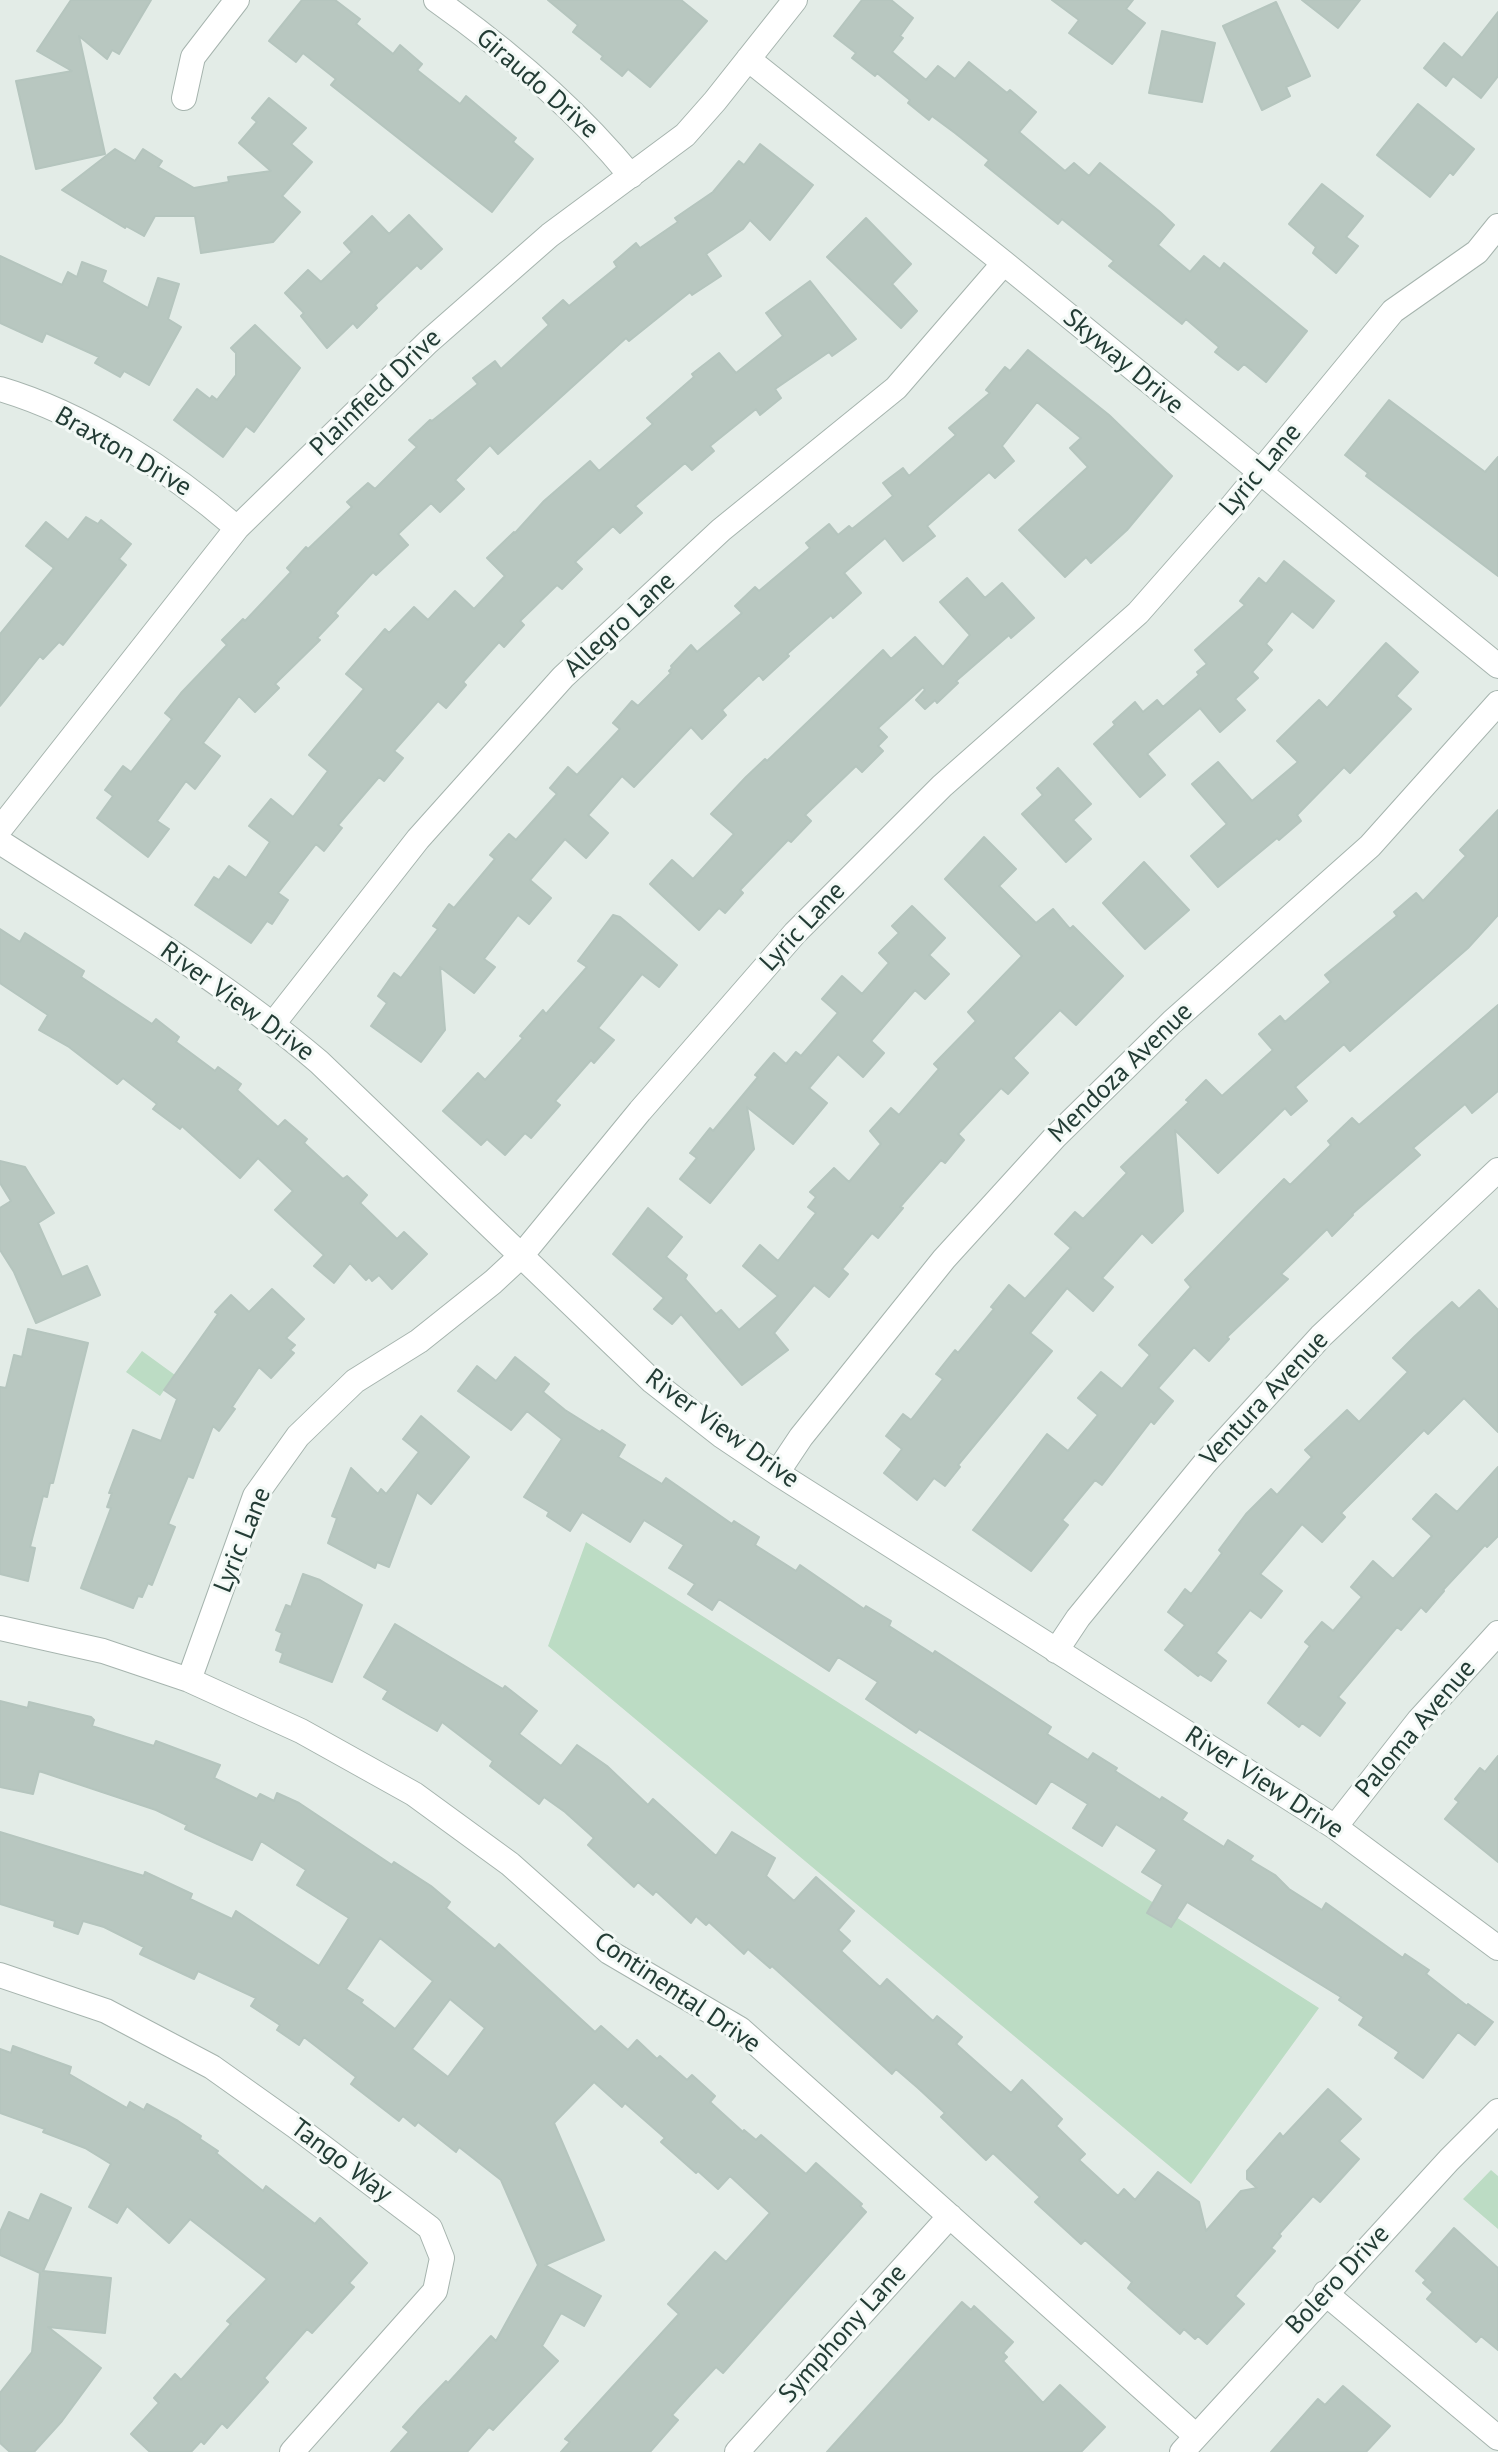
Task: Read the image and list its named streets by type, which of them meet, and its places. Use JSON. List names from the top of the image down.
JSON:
{
  "streets": {
    "street": [
      "Giraudo Drive",
      "Skyway Drive",
      "Plainfield Drive",
      "Braxton Drive",
      "Lyric Lane",
      "Allegro Lane",
      "River View Drive",
      "Mendoza Avenue",
      "Ventura Avenue",
      "Paloma Avenue",
      "Continental Drive",
      "Tango Way",
      "Bolero Drive",
      "Symphony Lane"
    ]
  },
  "crossings": [
    ["Giraudo Drive", "Plainfield Drive"],
    ["Skyway Drive", "Plainfield Drive"],
    ["Skyway Drive", "Lyric Lane"],
    ["Skyway Drive", "Allegro Lane"],
    ["Plainfield Drive", "Braxton Drive"],
    ["Lyric Lane", "River View Drive"],
    ["Lyric Lane", "Continental Drive"],
    ["Allegro Lane", "River View Drive"],
    ["River View Drive", "Mendoza Avenue"],
    ["River View Drive", "Ventura Avenue"],
    ["River View Drive", "Paloma Avenue"],
    ["Continental Drive", "Bolero Drive"],
    ["Continental Drive", "Symphony Lane"]
  ]
}
